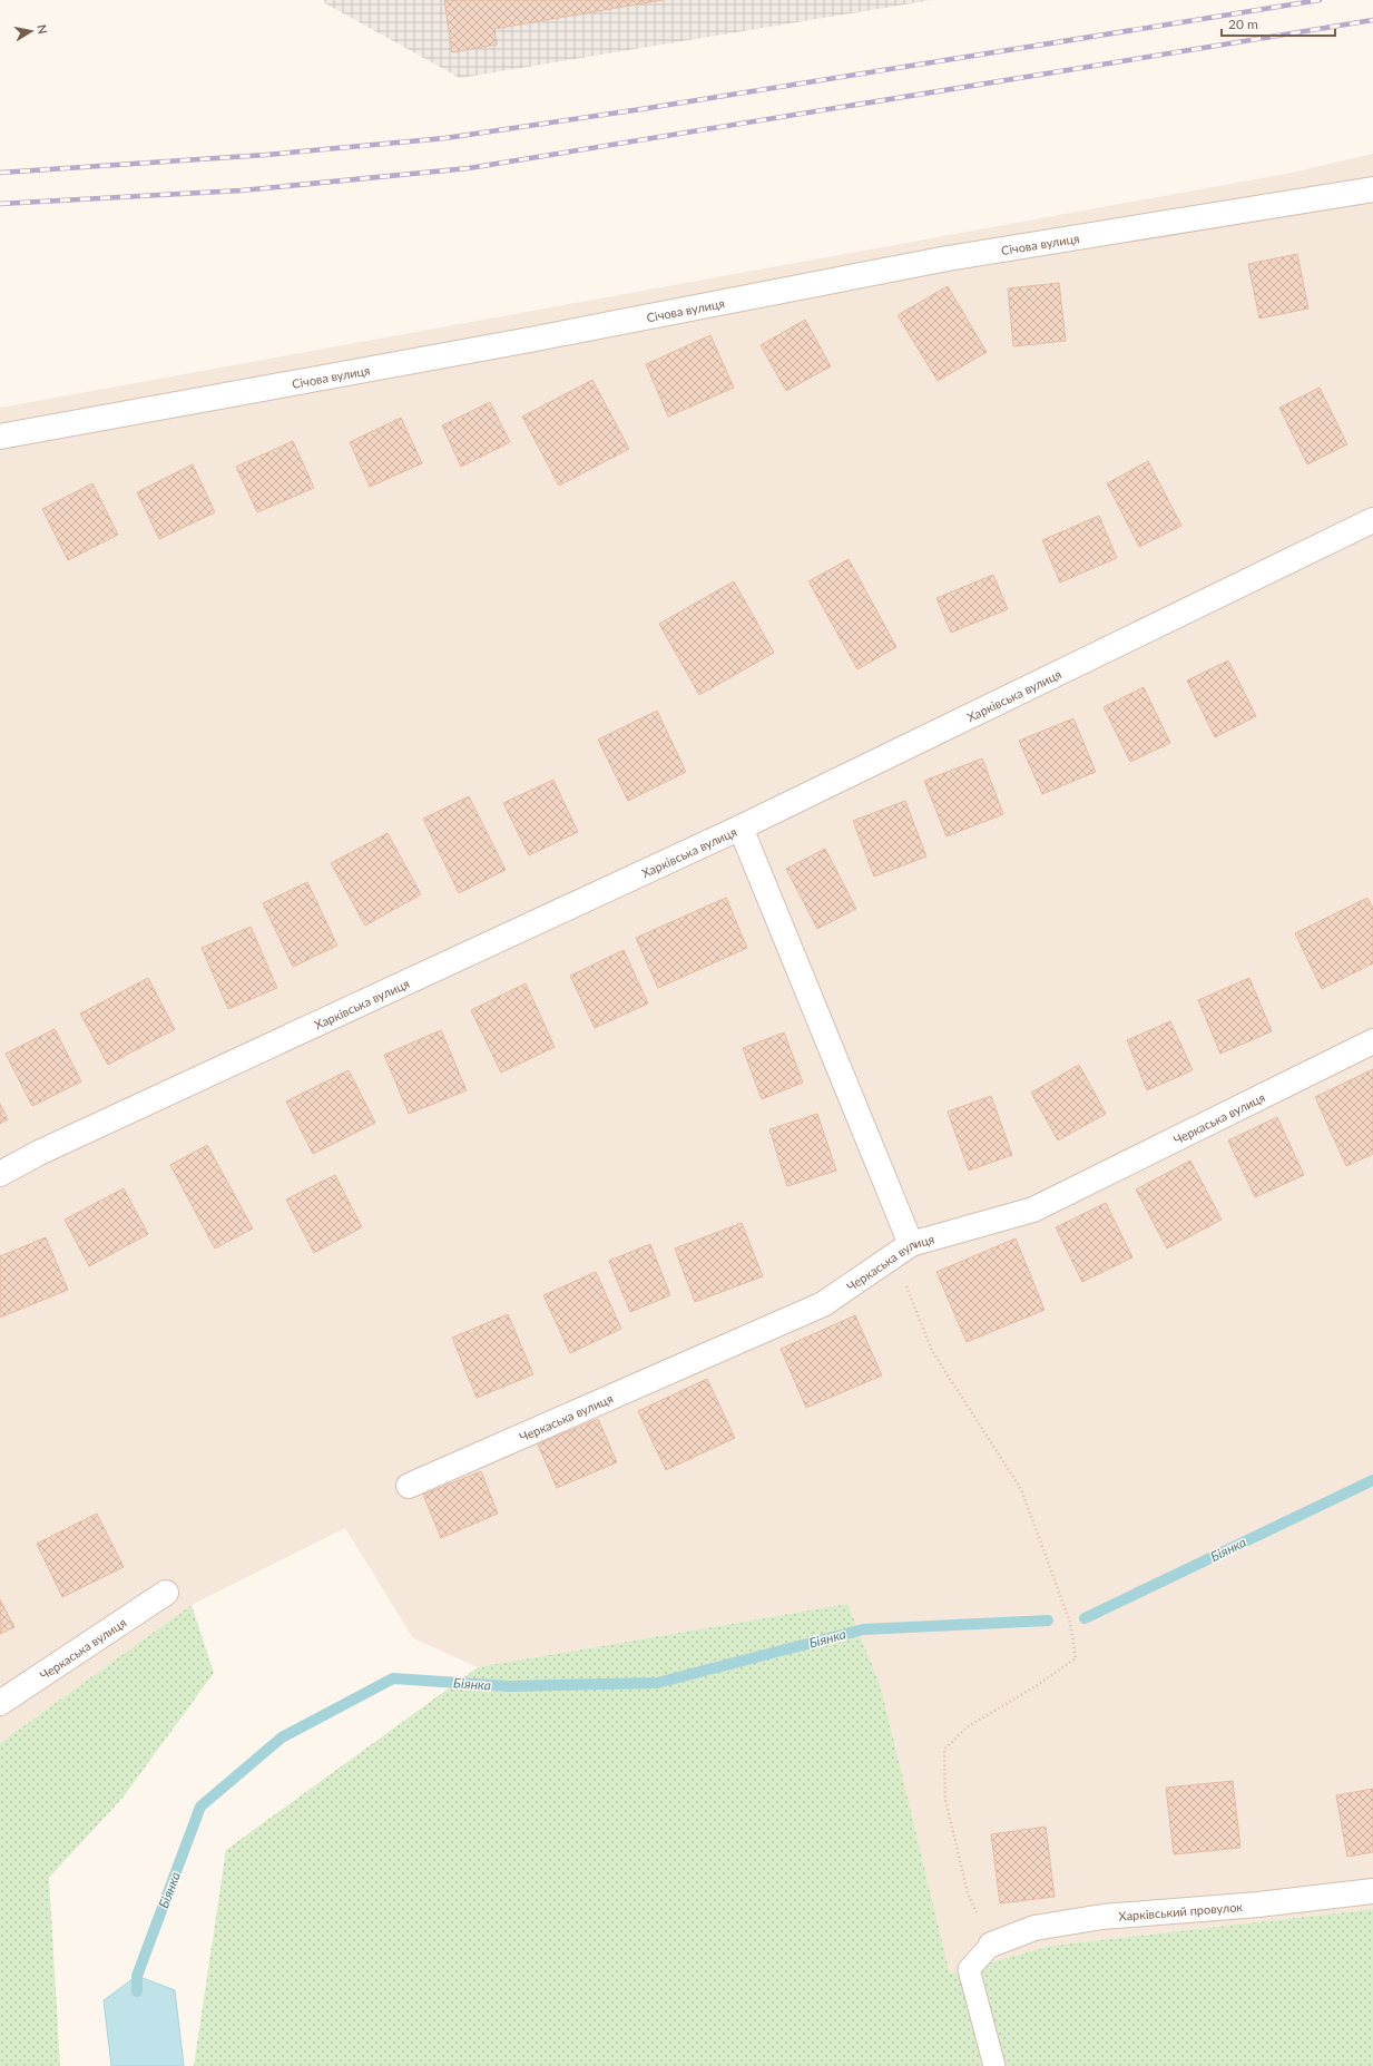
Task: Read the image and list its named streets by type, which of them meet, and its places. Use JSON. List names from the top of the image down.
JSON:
{
  "streets": {
    "street": [
      "Січова вулиця",
      "Харківська вулиця",
      "Черкаська вулиця",
      "Харківський провулок"
    ]
  },
  "water": ["Біянка"],
  "scale_bar": "20 m",
  "north": "right"
}
